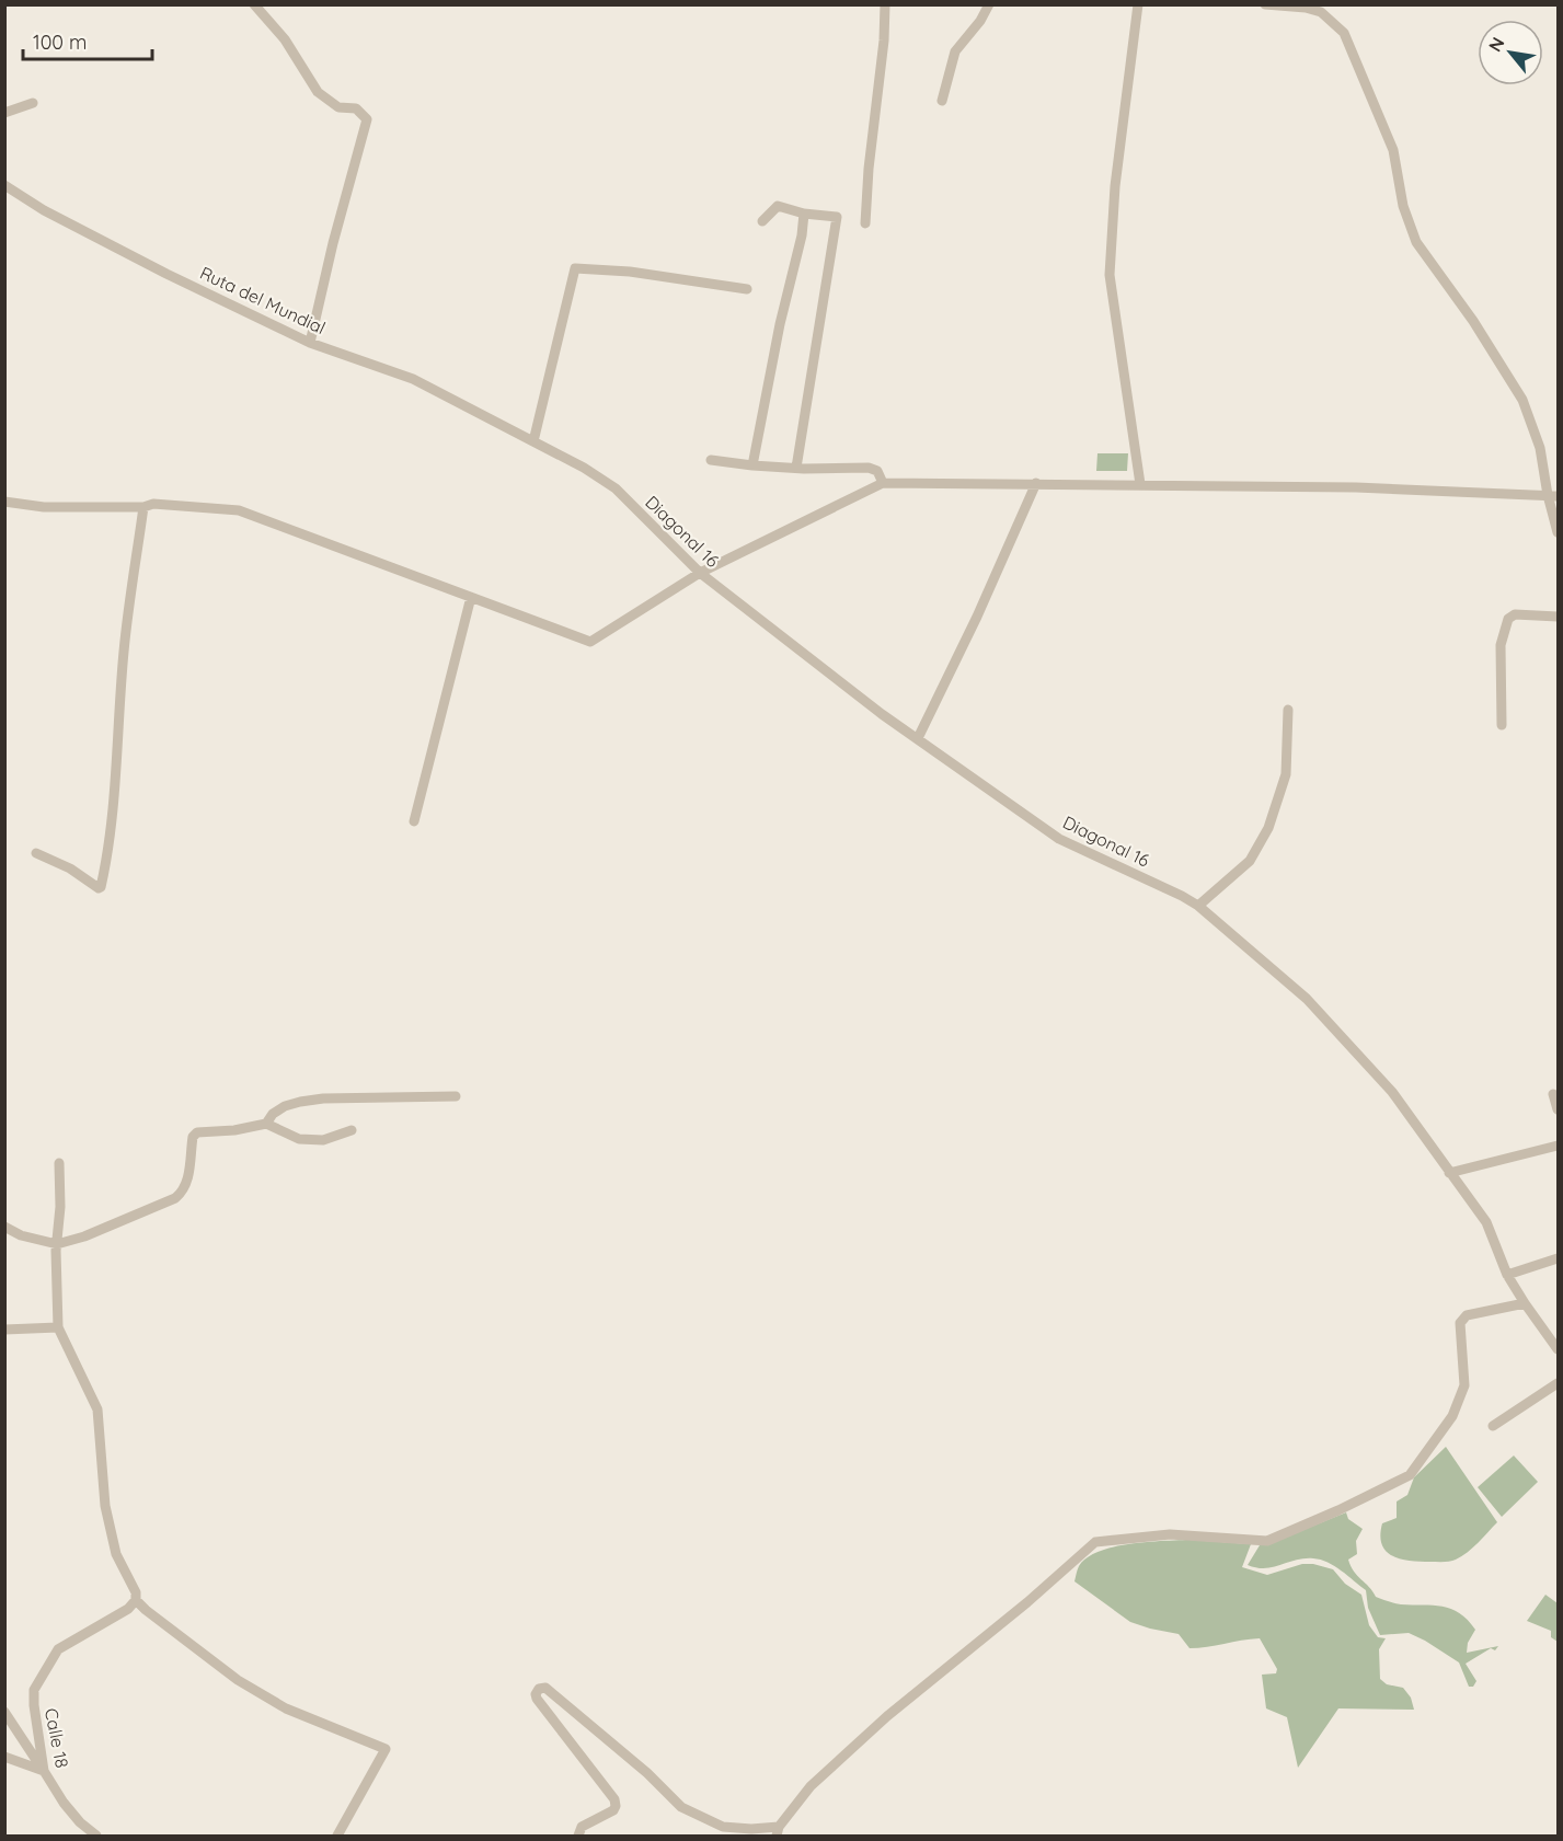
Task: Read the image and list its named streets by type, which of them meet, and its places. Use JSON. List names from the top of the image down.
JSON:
{
  "streets": {
    "street": ["Ruta del Mundial", "Diagonal 16", "Calle 18"]
  },
  "crossings": [
    ["Ruta del Mundial", "Diagonal 16"]
  ],
  "scale_bar": "100 m",
  "north": "top left"
}
